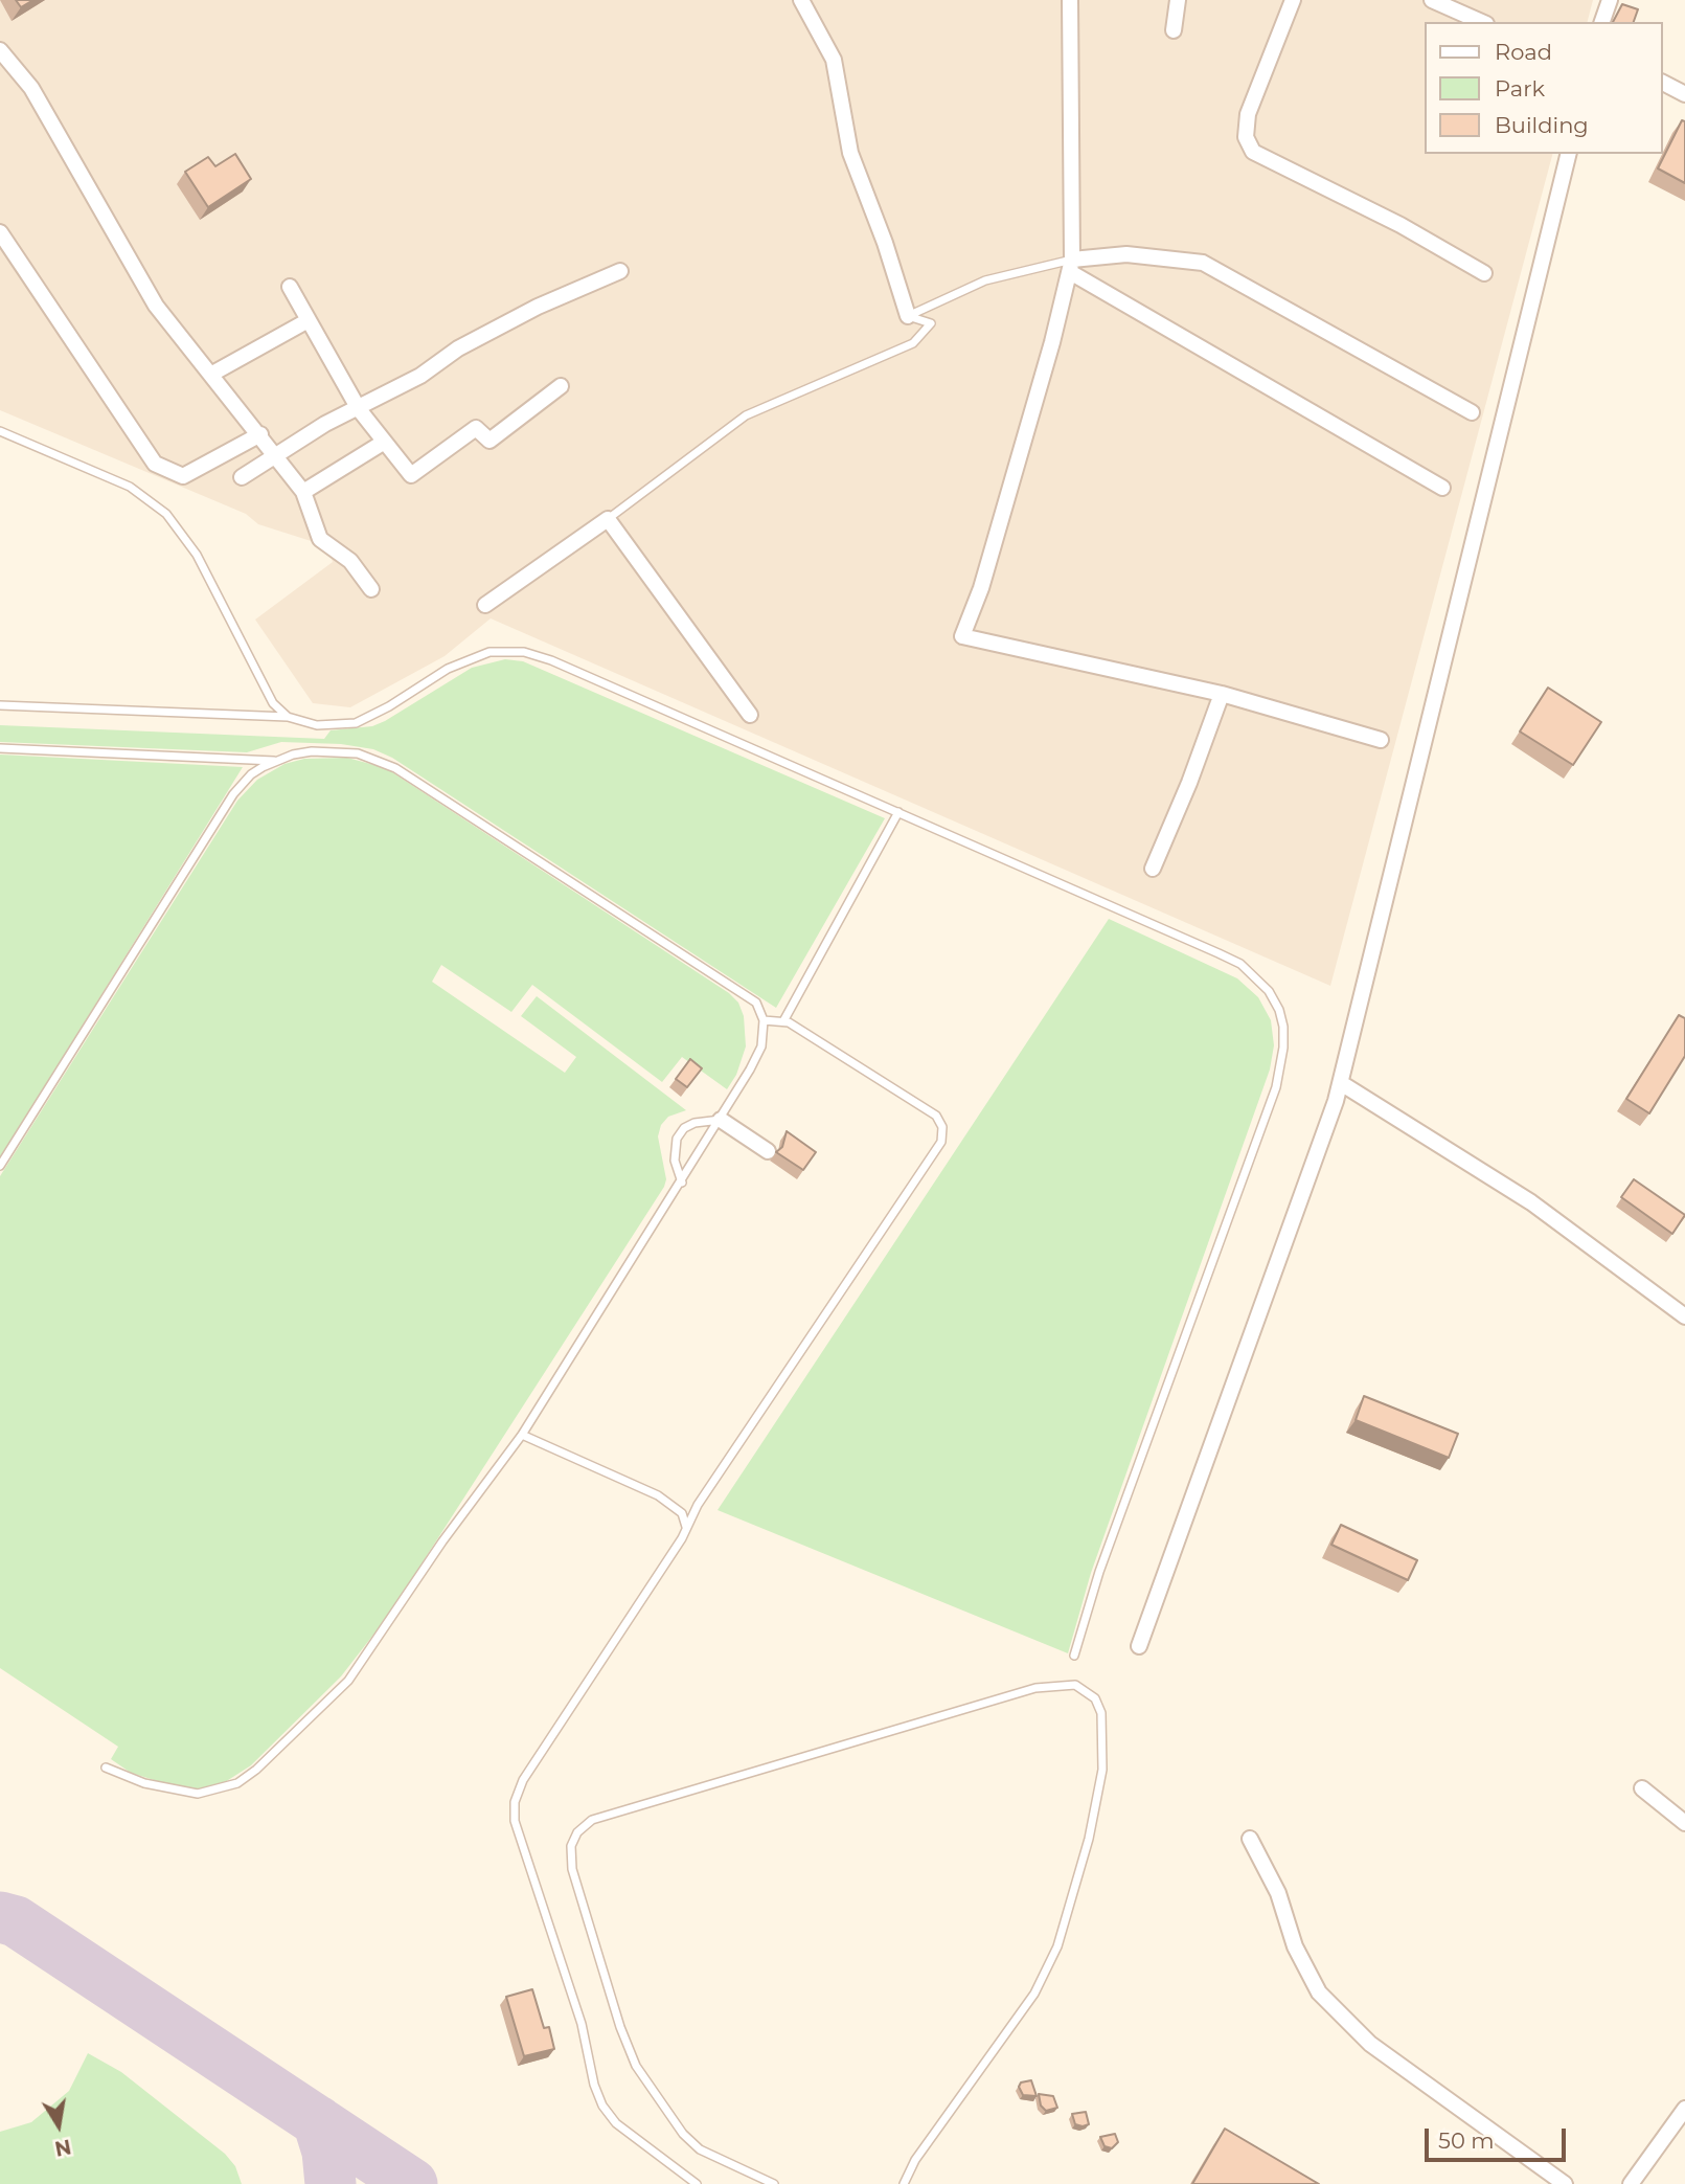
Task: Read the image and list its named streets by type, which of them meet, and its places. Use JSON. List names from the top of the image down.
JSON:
{
  "legend": ["Road", "Park", "Building"],
  "scale_bar": "50 m",
  "north": "bottom"
}
